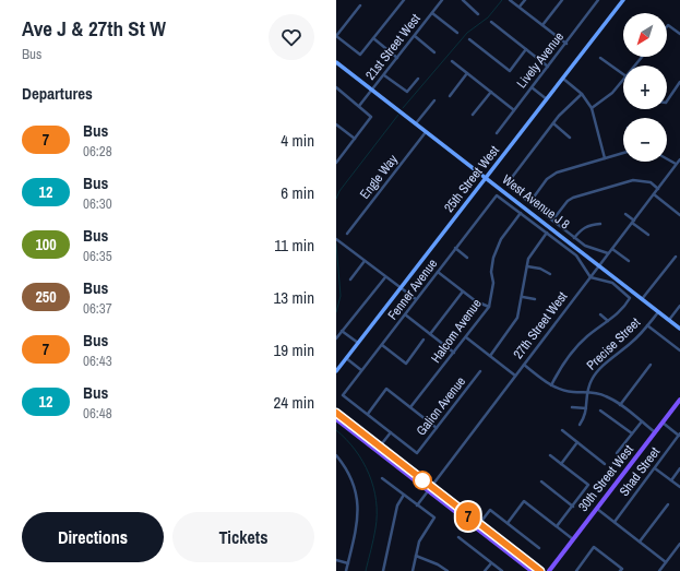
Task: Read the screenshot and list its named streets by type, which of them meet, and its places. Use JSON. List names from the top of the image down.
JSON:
{
  "streets": {
    "main road": ["30th Street West"],
    "street": [
      "21st Street West",
      "Lively Avenue",
      "Engle Way",
      "25th Street West",
      "West Avenue J 8",
      "Fenner Avenue",
      "27th Street West",
      "Halcom Avenue",
      "Precise Street",
      "Galion Avenue",
      "Shad Street"
    ]
  },
  "crossings": [
    ["21st Street West", "West Avenue J 8"],
    ["Engle Way", "West Avenue J 8"],
    ["25th Street West", "West Avenue J 8"],
    ["West Avenue J 8", "27th Street West"],
    ["West Avenue J 8", "Precise Street"],
    ["Fenner Avenue", "Halcom Avenue"]
  ],
  "lines": ["bus line 7"],
  "north": "bottom left",
  "page": {
    "heading": [
      ["Ave J & 27th St W", "Bus"],
      "Departures"
    ],
    "on_map": "7",
    "map_buttons": ["+", "−"],
    "list": [
      {
        "mark": "7",
        "name": "Bus",
        "note": "06:28",
        "value": "4 min"
      },
      {
        "mark": "12",
        "name": "Bus",
        "note": "06:30",
        "value": "6 min"
      },
      {
        "mark": "100",
        "name": "Bus",
        "note": "06:35",
        "value": "11 min"
      },
      {
        "mark": "250",
        "name": "Bus",
        "note": "06:37",
        "value": "13 min"
      },
      {
        "mark": "7",
        "name": "Bus",
        "note": "06:43",
        "value": "19 min"
      },
      {
        "mark": "12",
        "name": "Bus",
        "note": "06:48",
        "value": "24 min"
      }
    ],
    "buttons": ["Directions", "Tickets"]
  }
}
